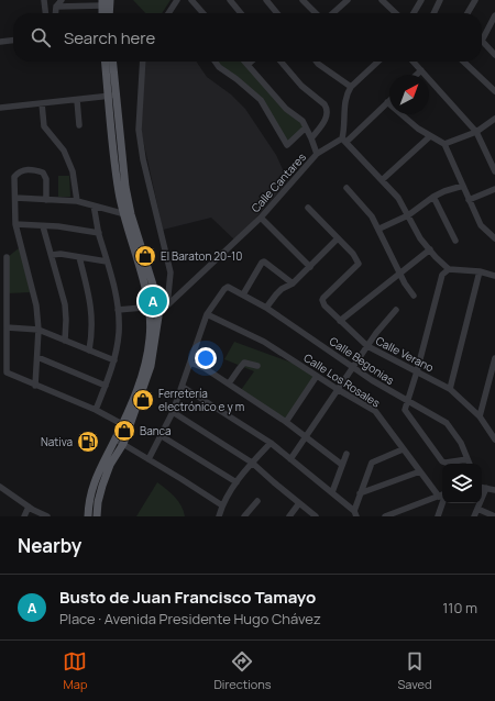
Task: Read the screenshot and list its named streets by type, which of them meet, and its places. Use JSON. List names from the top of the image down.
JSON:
{
  "streets": {
    "street": [
      "Calle Cantares",
      "Calle Verano",
      "Calle Begonias",
      "Calle Los Rosales"
    ]
  },
  "crossings": [
    ["Calle Begonias", "Calle Los Rosales"]
  ],
  "places": {
    "shop": ["El Baraton 20-10", "Ferretería electrónico e y m", "Banca"],
    "fuel station": ["Nativa"]
  },
  "north": "top right",
  "page": {
    "search": "Search here",
    "pins": "A",
    "heading": "Nearby",
    "list": [
      {
        "mark": "A",
        "name": "Busto de Juan Francisco Tamayo",
        "note": "Place · Avenida Presidente Hugo Chávez",
        "value": "110 m"
      }
    ],
    "nav": ["Map", "Directions", "Saved"]
  }
}
